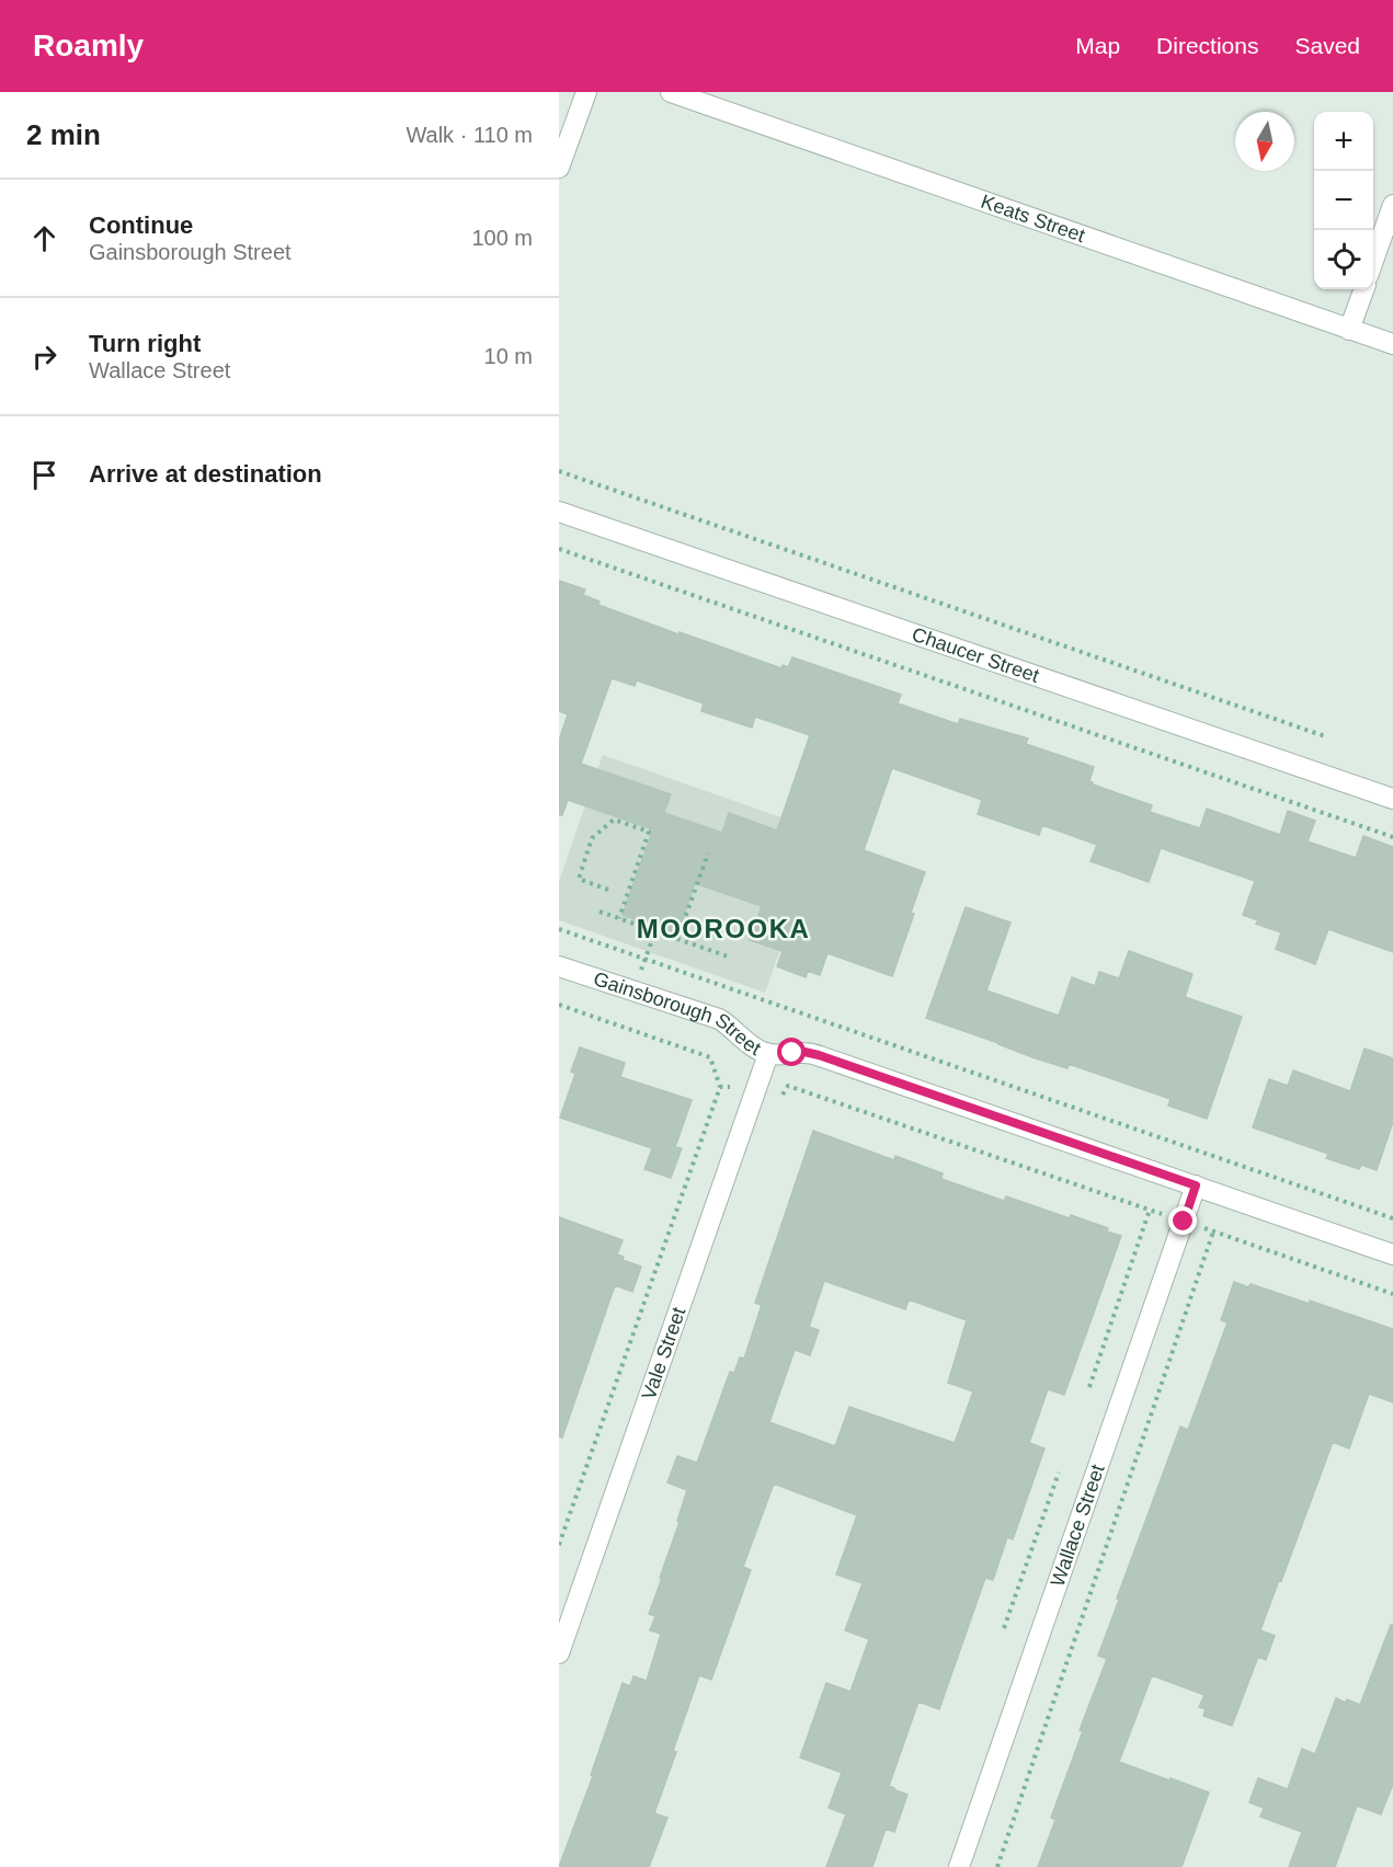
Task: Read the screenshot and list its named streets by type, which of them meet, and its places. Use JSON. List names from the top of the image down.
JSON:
{
  "streets": {
    "street": [
      "Keats Street",
      "Chaucer Street",
      "Gainsborough Street",
      "Vale Street",
      "Wallace Street"
    ]
  },
  "crossings": [
    ["Gainsborough Street", "Vale Street"],
    ["Gainsborough Street", "Wallace Street"]
  ],
  "districts": ["MOOROOKA"],
  "north": "bottom",
  "page": {
    "header": "Roamly",
    "nav": ["Map", "Directions", "Saved"],
    "heading": ["2 min", "Walk · 110 m"],
    "map_buttons": ["+", "−"],
    "list": [
      ["Continue", "Gainsborough Street", "100 m"],
      ["Turn right", "Wallace Street", "10 m"],
      "Arrive at destination"
    ]
  }
}
